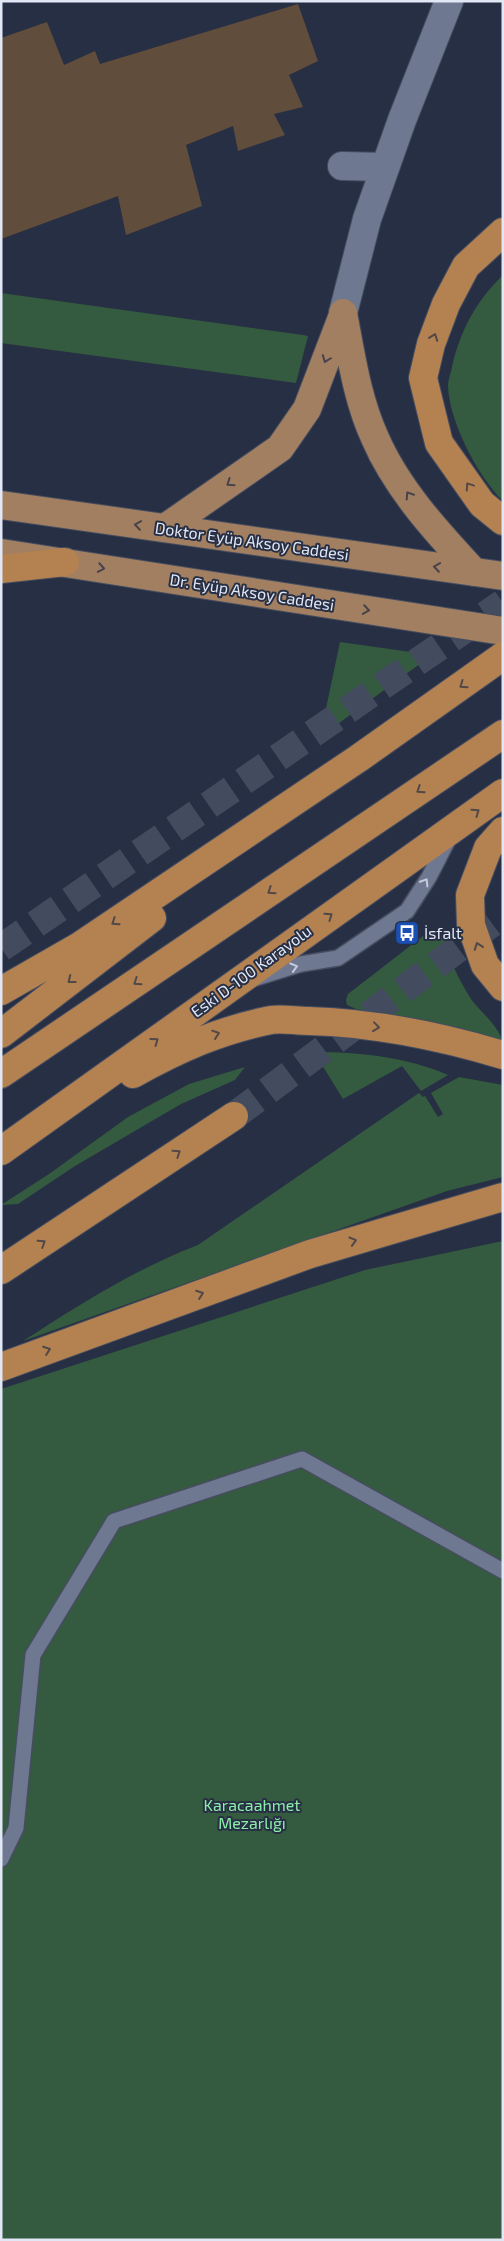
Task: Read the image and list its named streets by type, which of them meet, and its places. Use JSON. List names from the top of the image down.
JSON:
{
  "streets": {
    "highway": ["Eski D-100 Karayolu"],
    "main road": ["Doktor Eyüp Aksoy Caddesi", "Dr. Eyüp Aksoy Caddesi"]
  },
  "one_way": ["Doktor Eyüp Aksoy Caddesi", "Dr. Eyüp Aksoy Caddesi"],
  "parks": ["Karacaahmet Mezarlığı"],
  "places": {
    "bus stop": ["İsfalt"]
  }
}
